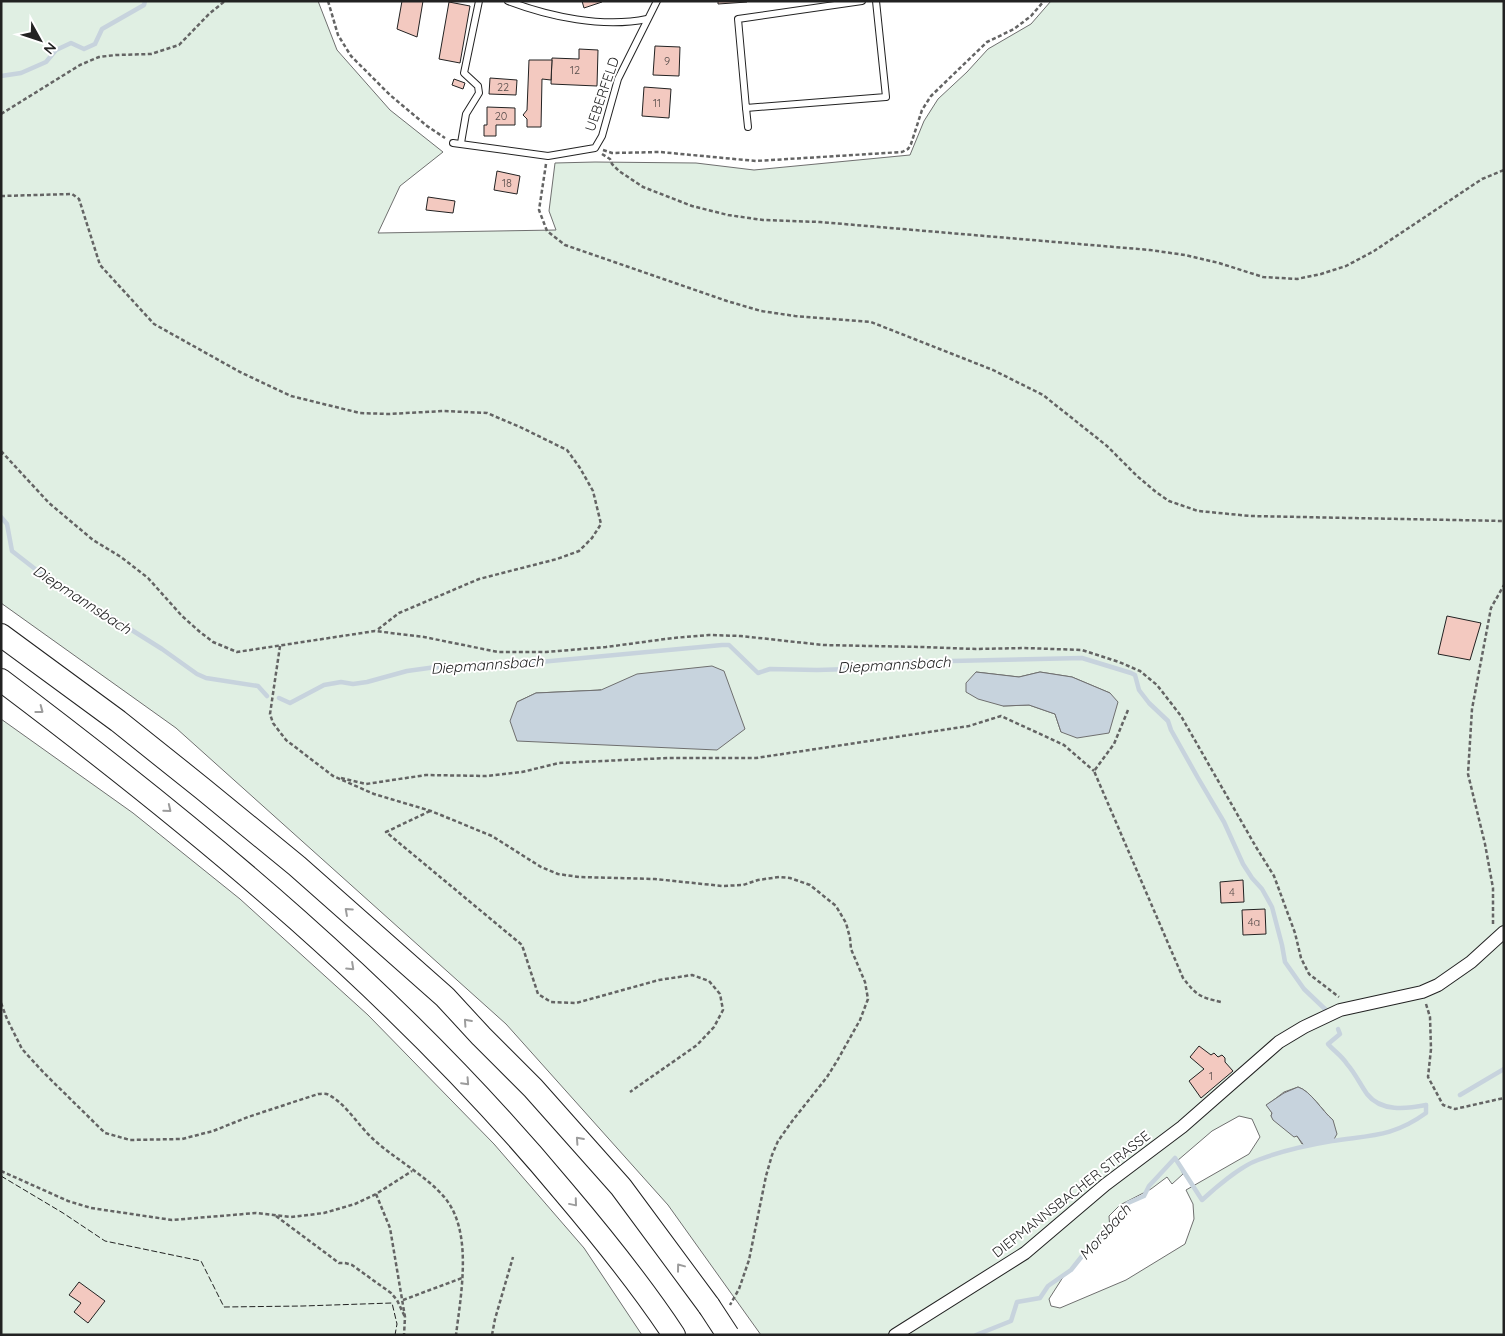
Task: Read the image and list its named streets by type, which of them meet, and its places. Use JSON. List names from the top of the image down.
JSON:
{
  "streets": {
    "street": ["DIEPMANNSBACHER STRASSE"],
    "lane": ["UEBERFELD"]
  },
  "water": ["Diepmannsbach", "Morsbach"],
  "house_numbers": [
    "9",
    "12",
    "22",
    "11",
    "20",
    "18",
    "4",
    "4a",
    "1"
  ],
  "north": "bottom right"
}
